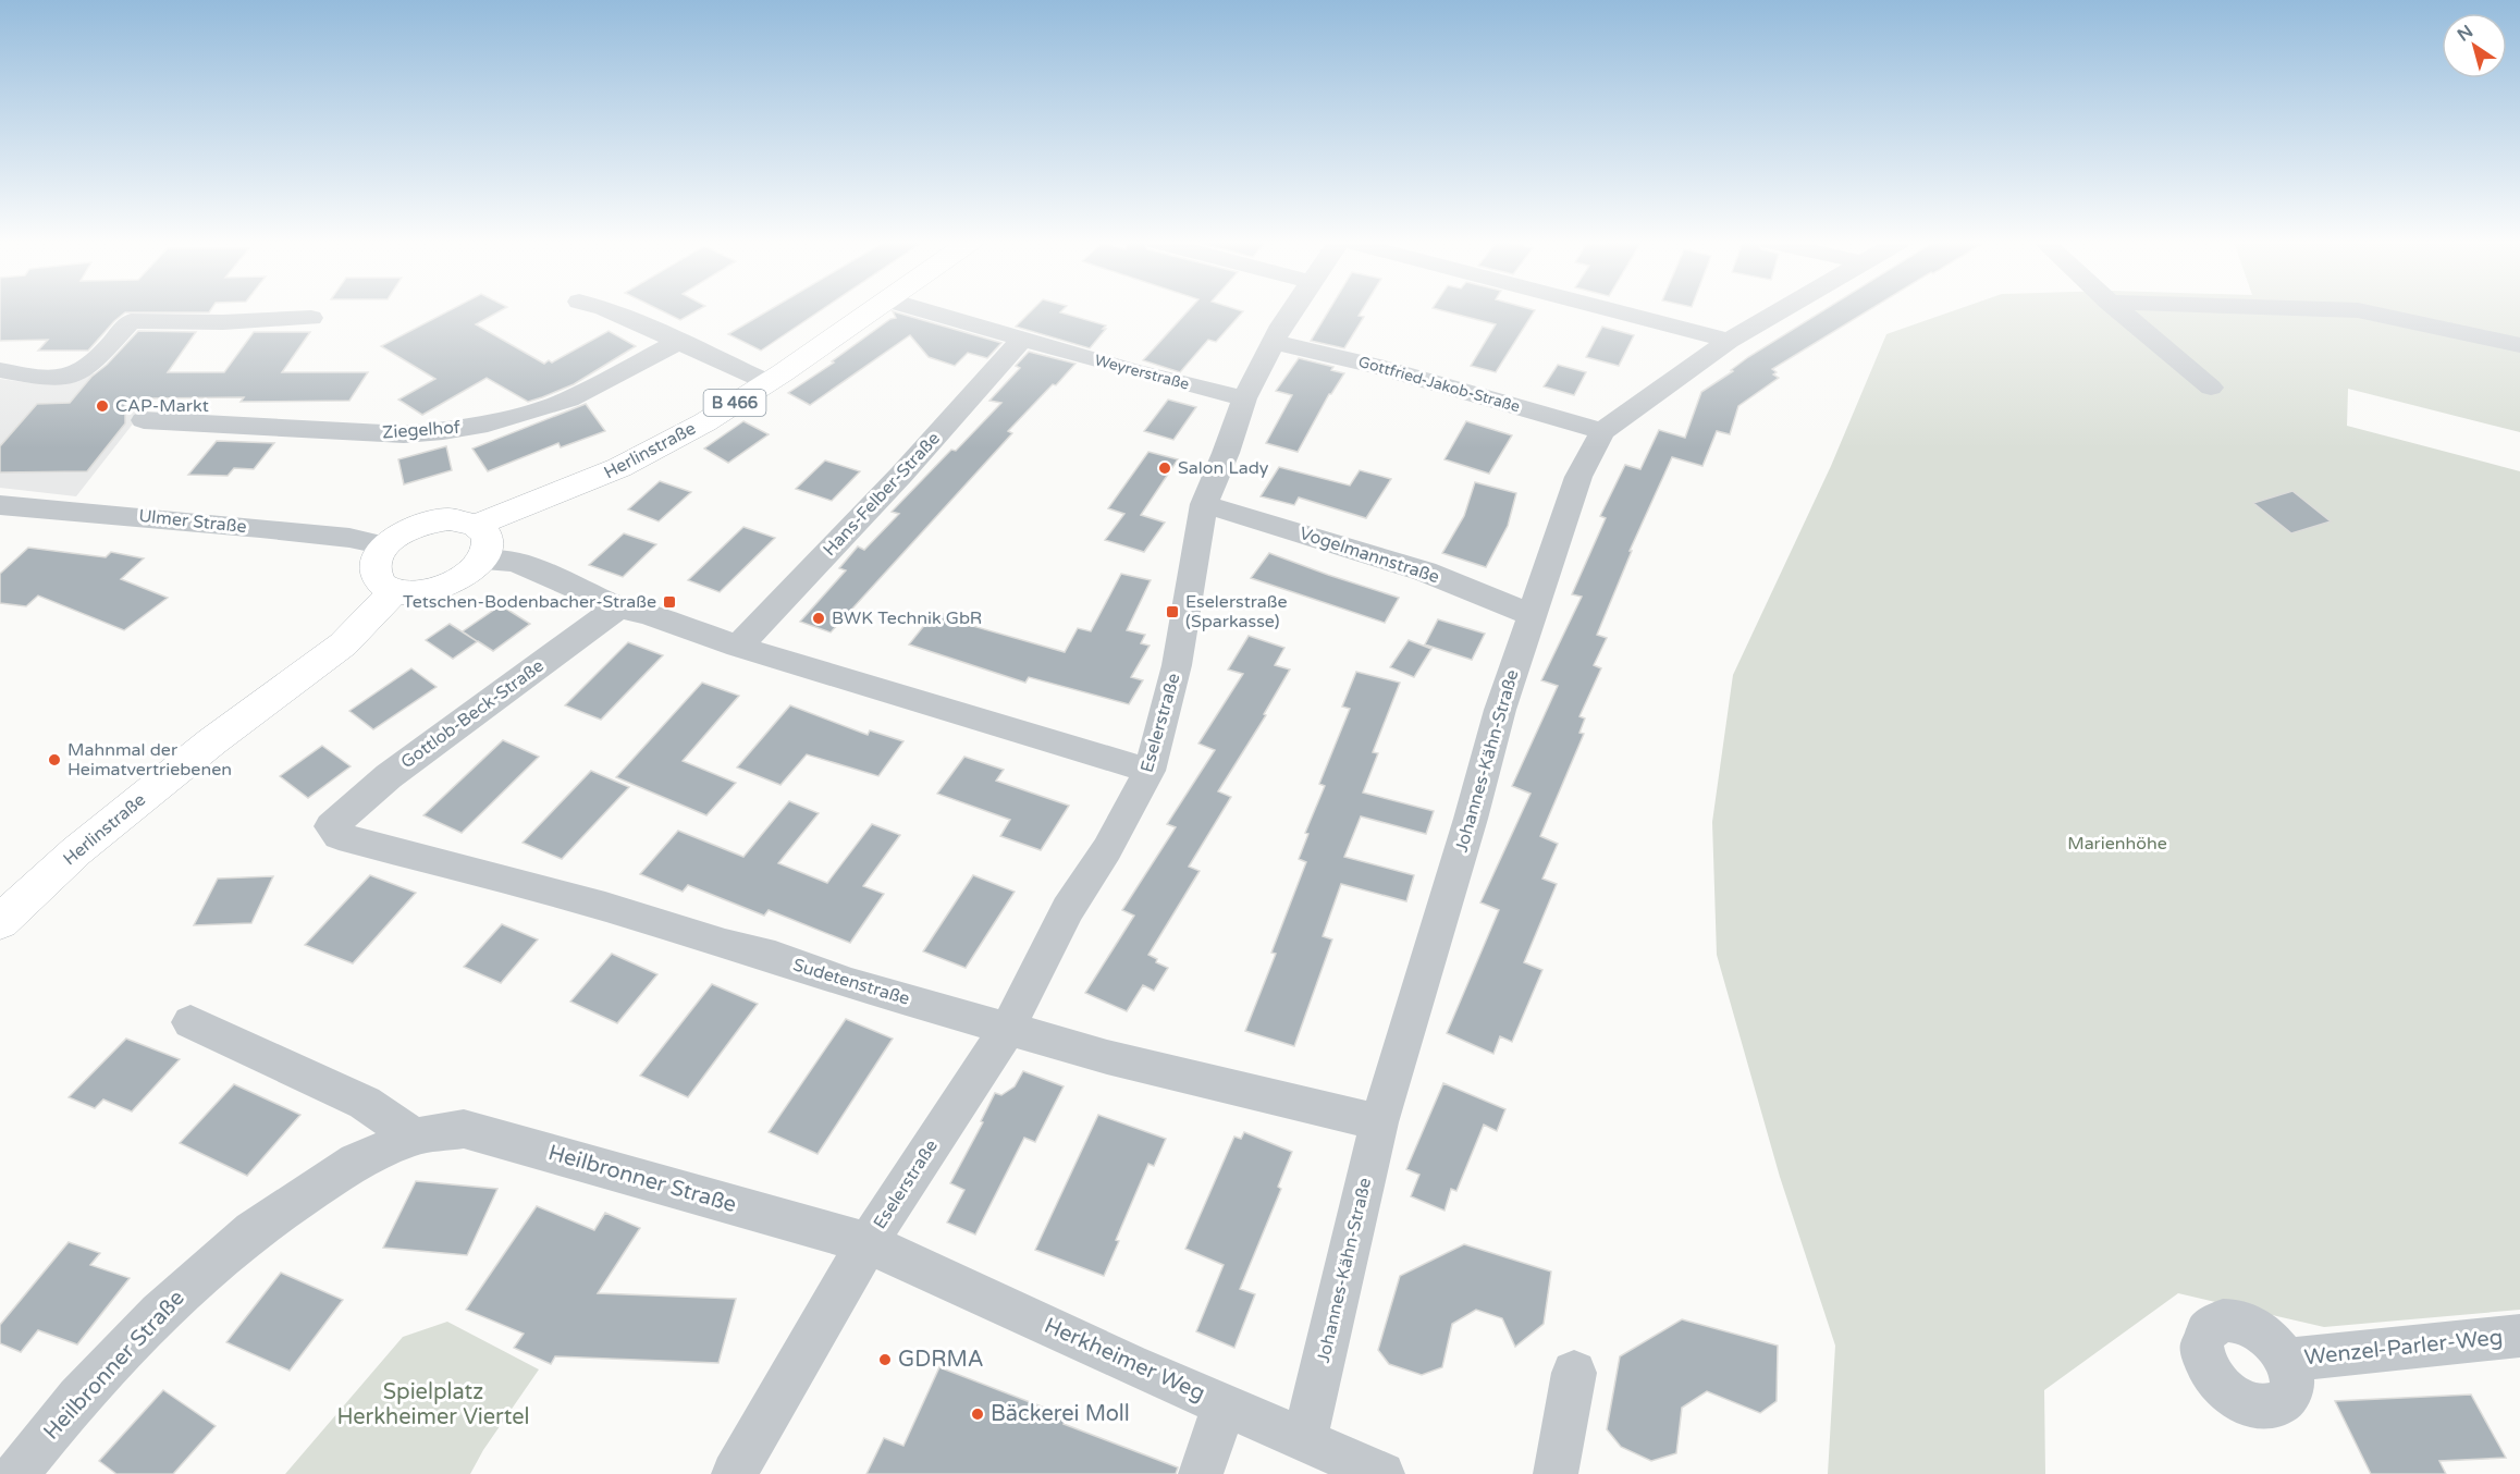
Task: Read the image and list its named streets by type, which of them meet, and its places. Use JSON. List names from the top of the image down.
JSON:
{
  "streets": {
    "main road": ["B 466", "Herlinstraße"],
    "street": [
      "Weyrerstraße",
      "Gottfried-Jakob-Straße",
      "Ziegelhof",
      "Hans-Felber-Straße",
      "Ulmer Straße",
      "Vogelmannstraße",
      "Gottlob-Beck-Straße",
      "Eselerstraße",
      "Johannes-Kähn-Straße",
      "Sudetenstraße",
      "Heilbronner Straße",
      "Wenzel-Parler-Weg",
      "Herkheimer Weg"
    ]
  },
  "crossings": [
    ["Weyrerstraße", "Hans-Felber-Straße"],
    ["Weyrerstraße", "Eselerstraße"],
    ["Gottfried-Jakob-Straße", "Eselerstraße"],
    ["Gottfried-Jakob-Straße", "Johannes-Kähn-Straße"],
    ["Herlinstraße", "Ulmer Straße"],
    ["Vogelmannstraße", "Eselerstraße"],
    ["Vogelmannstraße", "Johannes-Kähn-Straße"],
    ["Gottlob-Beck-Straße", "Sudetenstraße"],
    ["Eselerstraße", "Sudetenstraße"],
    ["Eselerstraße", "Heilbronner Straße"],
    ["Eselerstraße", "Herkheimer Weg"],
    ["Johannes-Kähn-Straße", "Sudetenstraße"],
    ["Johannes-Kähn-Straße", "Herkheimer Weg"],
    ["Heilbronner Straße", "Herkheimer Weg"]
  ],
  "parks": ["Marienhöhe", "Spielplatz Herkheimer Viertel"],
  "places": {
    "other": [
      "CAP-Markt",
      "Salon Lady",
      "BWK Technik GbR",
      "Mahnmal der Heimatvertriebenen",
      "GDRMA",
      "Bäckerei Moll"
    ],
    "transit": ["Tetschen-Bodenbacher-Straße", "Eselerstraße (Sparkasse)"]
  },
  "north": "top left"
}
